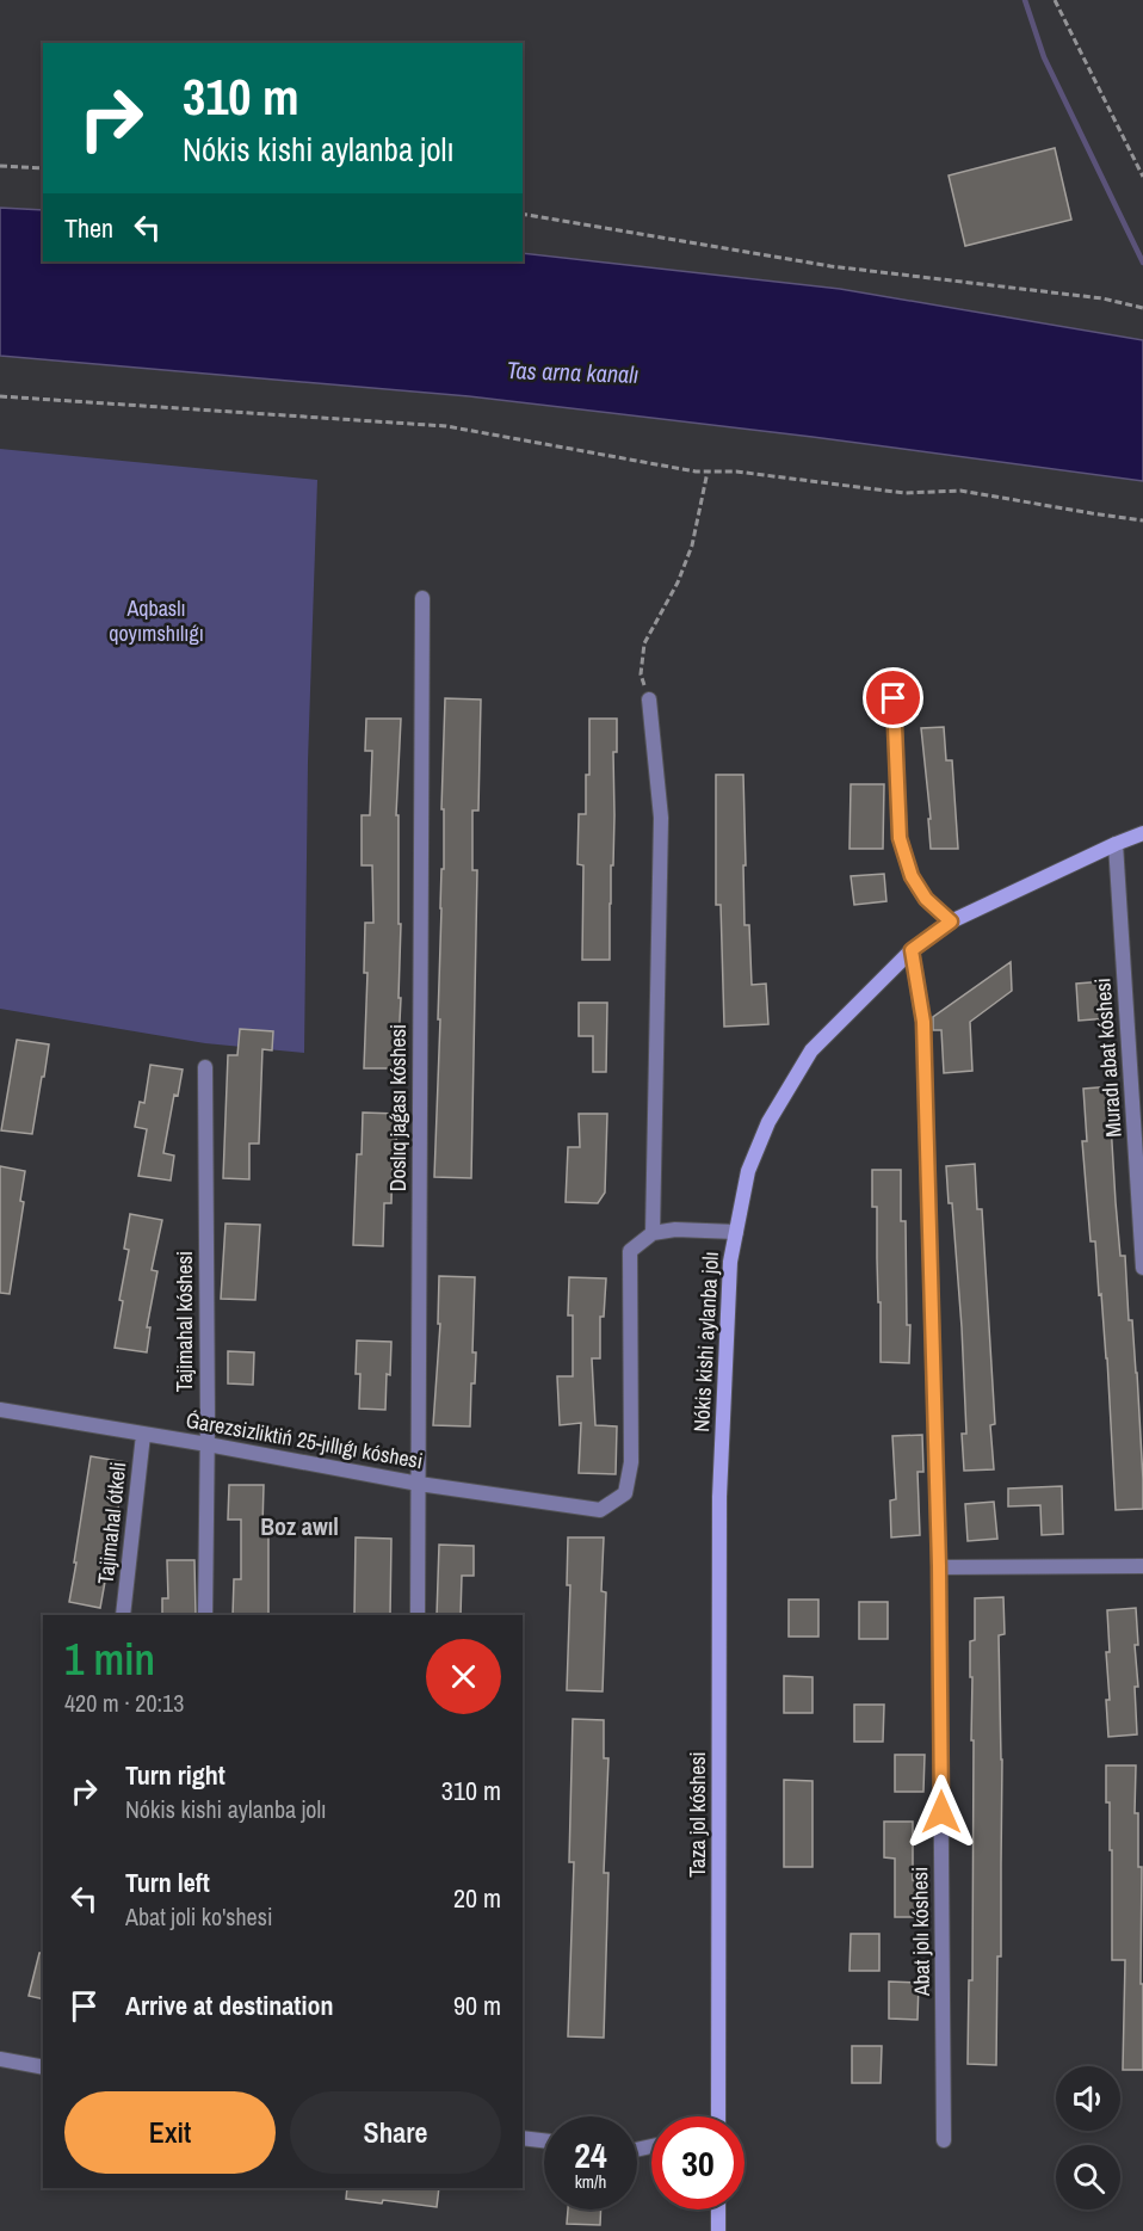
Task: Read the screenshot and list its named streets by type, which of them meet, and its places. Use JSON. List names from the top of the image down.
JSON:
{
  "streets": {
    "main road": ["Nókis kishi aylanba jolı", "Taza jol kóshesi"],
    "street": [
      "Muradı abat kóshesi",
      "Doslıq jaǵası kóshesi",
      "Tajimahal kóshesi",
      "Ǵarezsizliktiń 25-jıllıǵı kóshesi",
      "Tajimahal ótkeli",
      "Abat jolı kóshesi"
    ]
  },
  "crossings": [
    ["Muradı abat kóshesi", "Nókis kishi aylanba jolı"],
    ["Doslıq jaǵası kóshesi", "Ǵarezsizliktiń 25-jıllıǵı kóshesi"],
    ["Tajimahal kóshesi", "Ǵarezsizliktiń 25-jıllıǵı kóshesi"],
    ["Nókis kishi aylanba jolı", "Taza jol kóshesi"],
    ["Nókis kishi aylanba jolı", "Abat jolı kóshesi"],
    ["Ǵarezsizliktiń 25-jıllıǵı kóshesi", "Tajimahal ótkeli"]
  ],
  "districts": ["Boz awıl"],
  "water": ["Tas arna kanalı"],
  "parks": ["Aqbaslı qoyımshılıǵı"],
  "page": {
    "turn": ["310 m", "Nókis kishi aylanba jolı"],
    "then": "Then",
    "heading": ["1 min", "420 m · 20:13"],
    "list": [
      {
        "name": "Turn right",
        "note": "Nókis kishi aylanba jolı",
        "value": "310 m"
      },
      {
        "name": "Turn left",
        "note": "Abat joli ko'shesi",
        "value": "20 m"
      },
      {
        "name": "Arrive at destination",
        "value": "90 m"
      }
    ],
    "buttons": ["Exit", "Share"],
    "speed": "24 km/h",
    "limit": "30"
  }
}
